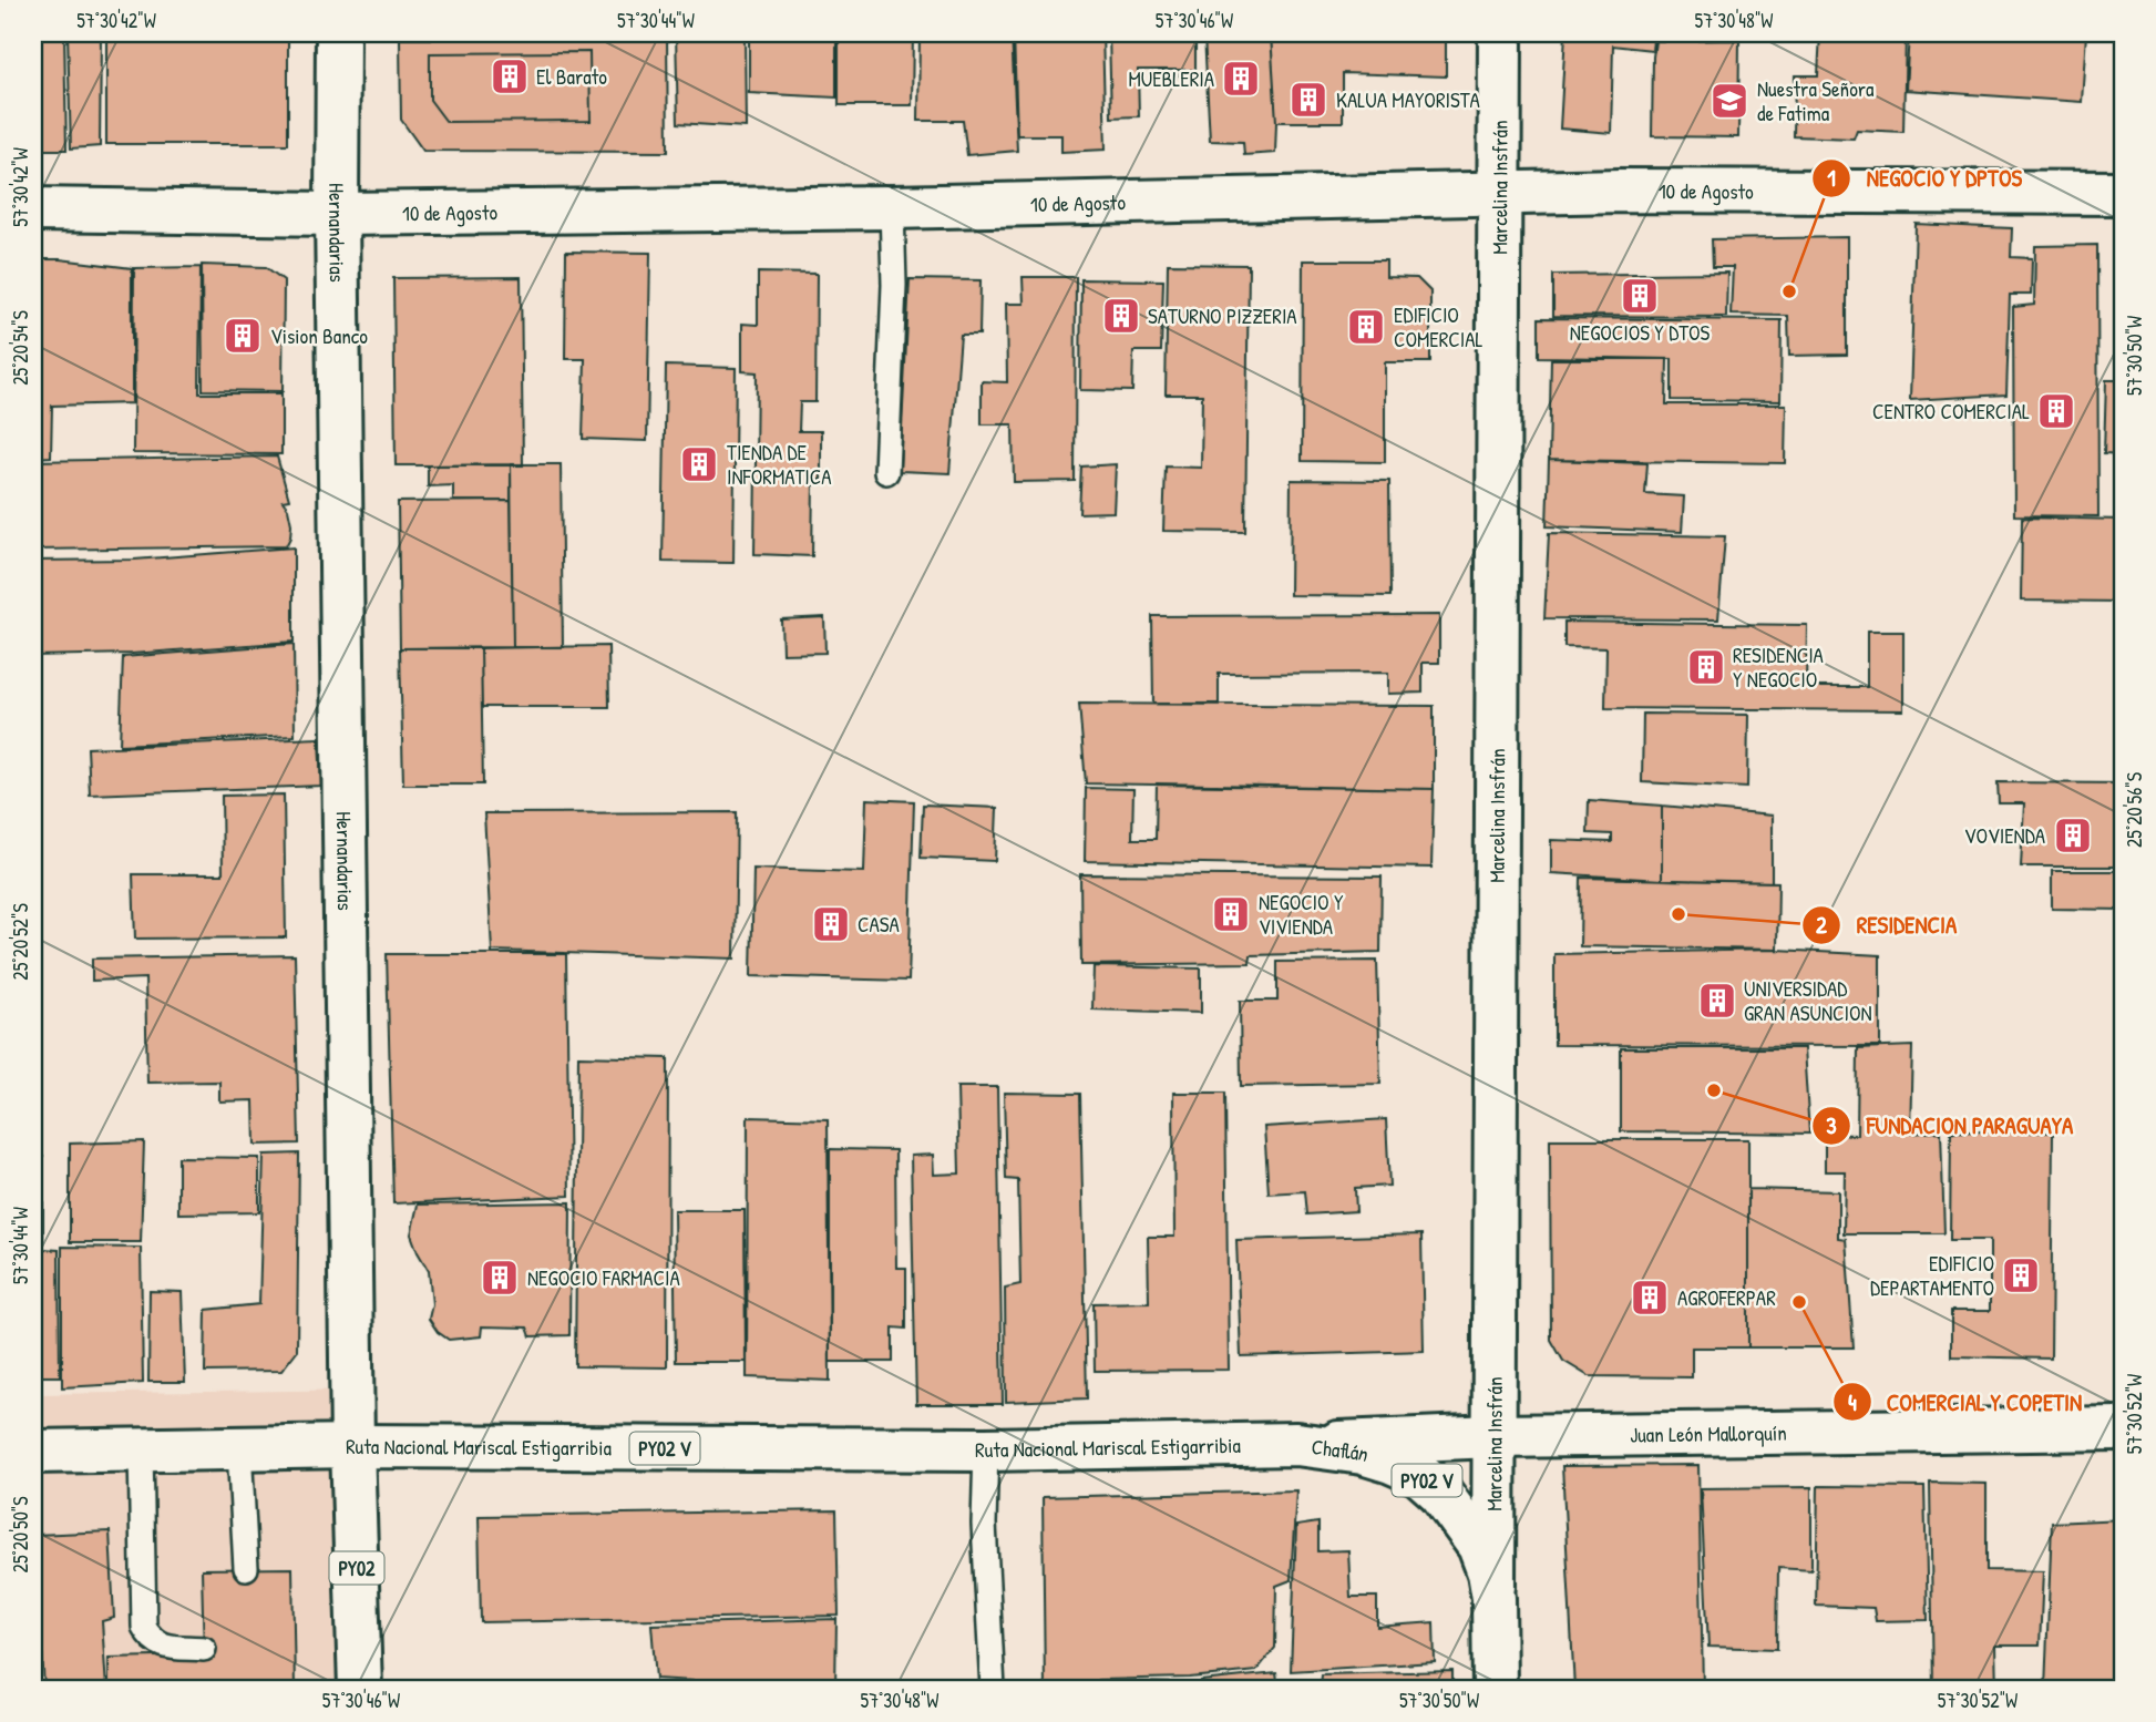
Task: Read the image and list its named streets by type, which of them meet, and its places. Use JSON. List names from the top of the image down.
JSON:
{
  "streets": {
    "main road": [
      "Marcelina Insfrán",
      "10 de Agosto",
      "Hernandarias",
      "Juan León Mallorquín",
      "Ruta Nacional Mariscal Estigarribia",
      "PY02 V",
      "Chaflán",
      "PY02"
    ]
  },
  "crossings": [
    ["Marcelina Insfrán", "10 de Agosto"],
    ["Marcelina Insfrán", "Juan León Mallorquín"],
    ["Marcelina Insfrán", "PY02 V"],
    ["Marcelina Insfrán", "Chaflán"],
    ["10 de Agosto", "Hernandarias"],
    ["Hernandarias", "Ruta Nacional Mariscal Estigarribia"],
    ["Juan León Mallorquín", "Ruta Nacional Mariscal Estigarribia"],
    ["Juan León Mallorquín", "Chaflán"],
    ["Ruta Nacional Mariscal Estigarribia", "Chaflán"],
    ["PY02 V", "Chaflán"]
  ],
  "places": {
    "building": [
      "El Barato",
      "MUEBLERIA",
      "KALUA MAYORISTA",
      "NEGOCIOS Y DTOS",
      "SATURNO PIZZERIA",
      "EDIFICIO COMERCIAL",
      "Vision Banco",
      "CENTRO COMERCIAL",
      "TIENDA DE INFORMATICA",
      "RESIDENCIA Y NEGOCIO",
      "VOVIENDA",
      "NEGOCIO Y VIVIENDA",
      "CASA",
      "UNIVERSIDAD GRAN ASUNCION",
      "EDIFICIO DEPARTAMENTO",
      "NEGOCIO FARMACIA",
      "AGROFERPAR"
    ],
    "school or university": ["Nuestra Señora de Fatima"],
    "other": [
      "NEGOCIO Y DPTOS",
      "RESIDENCIA",
      "FUNDACION PARAGUAYA",
      "COMERCIAL Y COPETIN"
    ]
  },
  "coordinates": [
    "57°30'42\"W",
    "57°30'44\"W",
    "57°30'46\"W",
    "57°30'48\"W",
    "25°20'54\"S",
    "57°30'50\"W",
    "25°20'56\"S",
    "25°20'52\"S",
    "57°30'52\"W",
    "25°20'50\"S"
  ]
}
